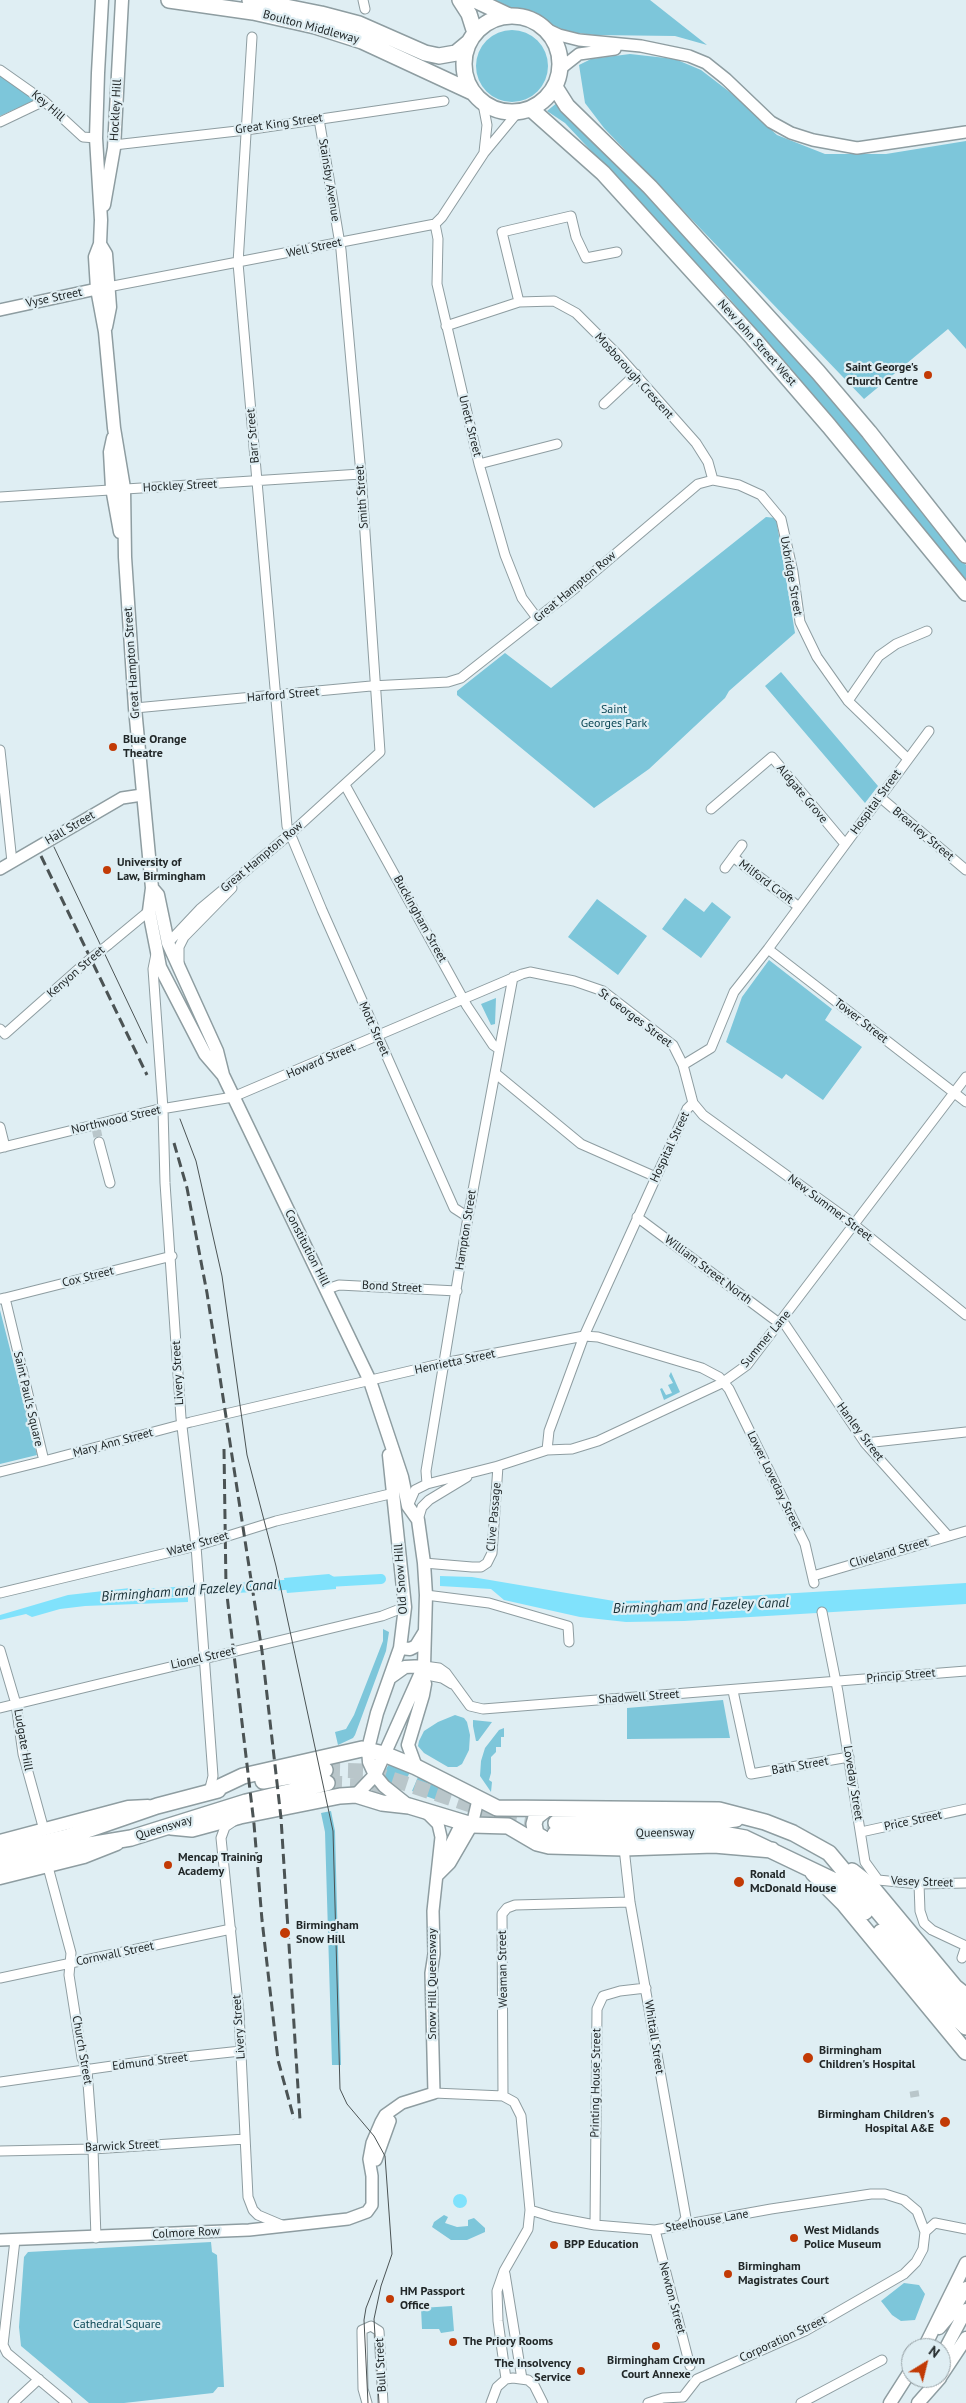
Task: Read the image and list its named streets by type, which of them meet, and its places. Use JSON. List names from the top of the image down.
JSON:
{
  "streets": {
    "highway": ["Boulton Middleway", "New John Street West", "Queensway"],
    "main road": [
      "Hockley Hill",
      "Great Hampton Street",
      "Constitution Hill",
      "Old Snow Hill"
    ],
    "street": [
      "Key Hill",
      "Great King Street",
      "Stainsby Avenue",
      "Well Street",
      "Vyse Street",
      "Mosborough Crescent",
      "Unett Street",
      "Barr Street",
      "Hockley Street",
      "Smith Street",
      "Uxbridge Street",
      "Great Hampton Row",
      "Harford Street",
      "Aldgate Grove",
      "Hospital Street",
      "Hall Street",
      "Brearley Street",
      "Milford Croft",
      "Buckingham Street",
      "Kenyon Street",
      "St Georges Street",
      "Tower Street",
      "Mott Street",
      "Howard Street",
      "Northwood Street",
      "New Summer Street",
      "Hampton Street",
      "William Street North",
      "Cox Street",
      "Bond Street",
      "Summer Lane",
      "Henrietta Street",
      "Livery Street",
      "Saint Paul's Square",
      "Hanley Street",
      "Mary Ann Street",
      "Lower Loveday Street",
      "Clive Passage",
      "Water Street",
      "Cliveland Street",
      "Lionel Street",
      "Princip Street",
      "Shadwell Street",
      "Ludgate Hill",
      "Bath Street",
      "Loveday Street",
      "Price Street",
      "Vesey Street",
      "Cornwall Street",
      "Weaman Street",
      "Snow Hill Queensway",
      "Whittall Street",
      "Church Street",
      "Edmund Street",
      "Printing House Street",
      "Barwick Street",
      "Steelhouse Lane",
      "Colmore Row",
      "Newton Street",
      "Corporation Street",
      "Bull Street"
    ]
  },
  "crossings": [
    ["Boulton Middleway", "New John Street West"],
    ["Key Hill", "Hockley Hill"],
    ["Hockley Hill", "Great King Street"],
    ["Hockley Hill", "Well Street"],
    ["Hockley Hill", "Vyse Street"],
    ["Hockley Hill", "Great Hampton Street"],
    ["Great King Street", "Stainsby Avenue"],
    ["Great King Street", "Barr Street"],
    ["Stainsby Avenue", "Well Street"],
    ["Stainsby Avenue", "Smith Street"],
    ["Well Street", "Vyse Street"],
    ["Well Street", "Unett Street"],
    ["Well Street", "Barr Street"],
    ["Well Street", "Smith Street"],
    ["Well Street", "Great Hampton Street"],
    ["Vyse Street", "Great Hampton Street"],
    ["Mosborough Crescent", "Unett Street"],
    ["Mosborough Crescent", "Uxbridge Street"],
    ["Mosborough Crescent", "Great Hampton Row"],
    ["Unett Street", "Great Hampton Row"],
    ["Barr Street", "Hockley Street"],
    ["Barr Street", "Great Hampton Row"],
    ["Barr Street", "Harford Street"],
    ["Barr Street", "Mott Street"],
    ["Hockley Street", "Smith Street"],
    ["Hockley Street", "Great Hampton Street"],
    ["Smith Street", "Great Hampton Row"],
    ["Smith Street", "Harford Street"],
    ["Uxbridge Street", "Great Hampton Row"],
    ["Uxbridge Street", "Hospital Street"],
    ["Great Hampton Row", "Great Hampton Street"],
    ["Great Hampton Row", "Harford Street"],
    ["Great Hampton Row", "Buckingham Street"],
    ["Great Hampton Row", "Mott Street"],
    ["Great Hampton Row", "Constitution Hill"],
    ["Great Hampton Street", "Harford Street"],
    ["Great Hampton Street", "Hall Street"],
    ["Great Hampton Street", "Kenyon Street"],
    ["Great Hampton Street", "Constitution Hill"],
    ["Great Hampton Street", "Livery Street"],
    ["Aldgate Grove", "Hospital Street"],
    ["Hospital Street", "Brearley Street"],
    ["Hospital Street", "Milford Croft"],
    ["Hospital Street", "St Georges Street"],
    ["Hospital Street", "Tower Street"],
    ["Hospital Street", "New Summer Street"],
    ["Hospital Street", "William Street North"],
    ["Hospital Street", "Summer Lane"],
    ["Hospital Street", "Henrietta Street"],
    ["Buckingham Street", "St Georges Street"],
    ["Buckingham Street", "Howard Street"],
    ["Buckingham Street", "Hampton Street"],
    ["St Georges Street", "Howard Street"],
    ["St Georges Street", "Hampton Street"],
    ["Tower Street", "Summer Lane"],
    ["Mott Street", "Howard Street"],
    ["Mott Street", "Hampton Street"],
    ["Howard Street", "Northwood Street"],
    ["Howard Street", "Constitution Hill"],
    ["Northwood Street", "Constitution Hill"],
    ["Northwood Street", "Livery Street"],
    ["New Summer Street", "Summer Lane"],
    ["Hampton Street", "Bond Street"],
    ["Hampton Street", "Summer Lane"],
    ["Hampton Street", "Henrietta Street"],
    ["Constitution Hill", "Bond Street"],
    ["Constitution Hill", "Summer Lane"],
    ["Constitution Hill", "Henrietta Street"],
    ["Constitution Hill", "Livery Street"],
    ["Constitution Hill", "Clive Passage"],
    ["Constitution Hill", "Water Street"],
    ["Constitution Hill", "Old Snow Hill"],
    ["William Street North", "Summer Lane"],
    ["William Street North", "Hanley Street"],
    ["Cox Street", "Livery Street"],
    ["Cox Street", "Saint Paul's Square"],
    ["Summer Lane", "Henrietta Street"],
    ["Summer Lane", "Hanley Street"],
    ["Summer Lane", "Lower Loveday Street"],
    ["Summer Lane", "Clive Passage"],
    ["Henrietta Street", "Livery Street"],
    ["Henrietta Street", "Mary Ann Street"],
    ["Henrietta Street", "Lower Loveday Street"],
    ["Livery Street", "Mary Ann Street"],
    ["Livery Street", "Water Street"],
    ["Livery Street", "Lionel Street"],
    ["Livery Street", "Queensway"],
    ["Livery Street", "Cornwall Street"],
    ["Livery Street", "Edmund Street"],
    ["Livery Street", "Barwick Street"],
    ["Livery Street", "Colmore Row"],
    ["Saint Paul's Square", "Mary Ann Street"],
    ["Hanley Street", "Cliveland Street"],
    ["Lower Loveday Street", "Cliveland Street"],
    ["Water Street", "Old Snow Hill"],
    ["Old Snow Hill", "Lionel Street"],
    ["Old Snow Hill", "Shadwell Street"],
    ["Lionel Street", "Ludgate Hill"],
    ["Princip Street", "Shadwell Street"],
    ["Princip Street", "Loveday Street"],
    ["Shadwell Street", "Bath Street"],
    ["Shadwell Street", "Loveday Street"],
    ["Bath Street", "Loveday Street"],
    ["Loveday Street", "Price Street"],
    ["Loveday Street", "Vesey Street"],
    ["Cornwall Street", "Church Street"],
    ["Weaman Street", "Whittall Street"],
    ["Snow Hill Queensway", "Colmore Row"],
    ["Whittall Street", "Printing House Street"],
    ["Whittall Street", "Steelhouse Lane"],
    ["Church Street", "Edmund Street"],
    ["Church Street", "Barwick Street"],
    ["Church Street", "Colmore Row"],
    ["Printing House Street", "Steelhouse Lane"],
    ["Steelhouse Lane", "Newton Street"],
    ["Steelhouse Lane", "Corporation Street"]
  ],
  "water": ["Birmingham and Fazeley Canal"],
  "parks": ["Saint Georges Park", "Cathedral Square"],
  "places": [
    "Saint George's Church Centre",
    "Blue Orange Theatre",
    "University of Law, Birmingham",
    "Mencap Training Academy",
    "Ronald McDonald House",
    "Birmingham Snow Hill",
    "Birmingham Children's Hospital",
    "Birmingham Children's Hospital A&E",
    "West Midlands Police Museum",
    "BPP Education",
    "Birmingham Magistrates Court",
    "HM Passport Office",
    "The Priory Rooms",
    "Birmingham Crown Court Annexe",
    "The Insolvency Service"
  ],
  "north": "top right"
}
